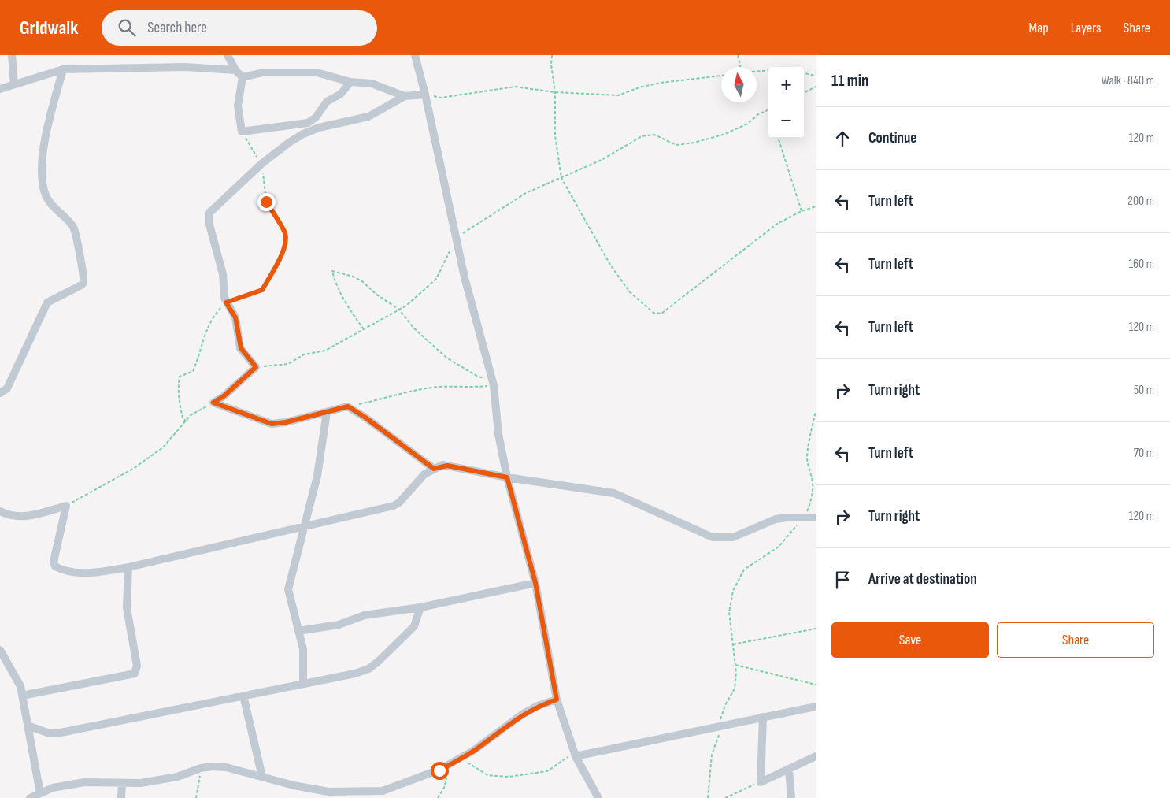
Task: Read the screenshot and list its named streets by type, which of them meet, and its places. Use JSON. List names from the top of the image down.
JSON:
{
  "north": "top",
  "page": {
    "header": "Gridwalk",
    "search": "Search here",
    "nav": ["Map", "Layers", "Share"],
    "heading": ["11 min", "Walk · 840 m"],
    "map_buttons": ["+", "−"],
    "list": [
      ["Continue", "120 m"],
      ["Turn left", "200 m"],
      ["Turn left", "160 m"],
      ["Turn left", "120 m"],
      ["Turn right", "50 m"],
      ["Turn left", "70 m"],
      ["Turn right", "120 m"],
      "Arrive at destination"
    ],
    "buttons": ["Save", "Share"]
  }
}
